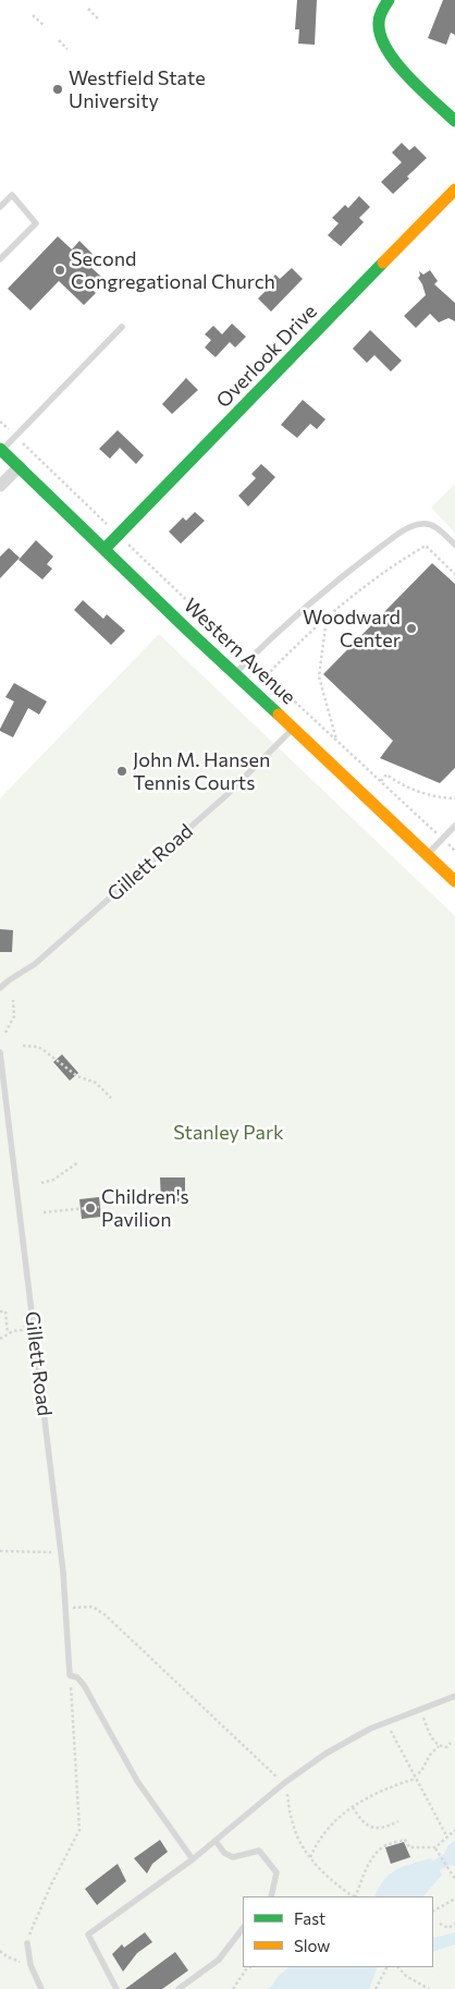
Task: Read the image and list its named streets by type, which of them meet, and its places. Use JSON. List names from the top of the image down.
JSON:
{
  "streets": {
    "street": ["Overlook Drive", "Western Avenue"],
    "lane": ["Gillett Road"]
  },
  "crossings": [
    ["Overlook Drive", "Western Avenue"],
    ["Western Avenue", "Gillett Road"]
  ],
  "parks": ["Stanley Park"],
  "places": [
    "Westfield State University",
    "Second Congregational Church",
    "Woodward Center",
    "John M. Hansen Tennis Courts",
    "Children's Pavilion"
  ],
  "legend": ["Fast", "Slow"]
}
